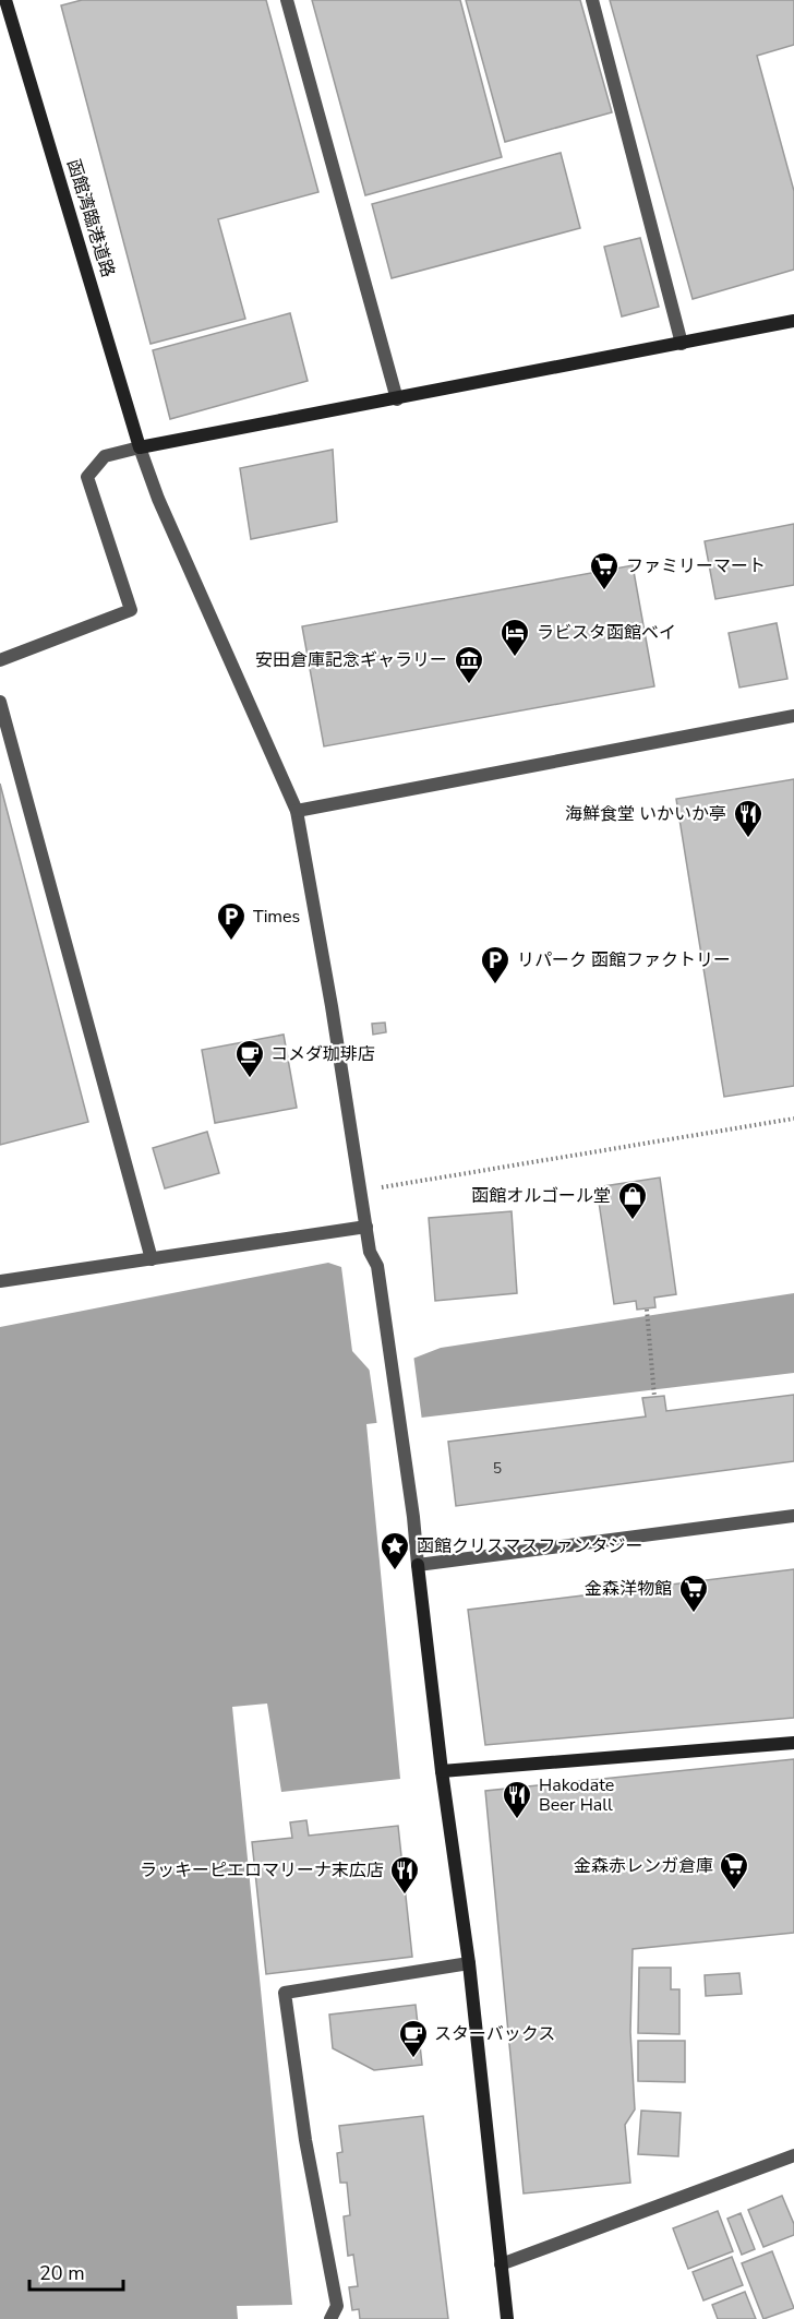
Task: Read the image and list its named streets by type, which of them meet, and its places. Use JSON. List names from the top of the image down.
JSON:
{
  "streets": {
    "street": ["函館湾臨港道路"]
  },
  "places": {
    "supermarket": ["ファミリーマート", "金森洋物館", "金森赤レンガ倉庫"],
    "hotel": ["ラビスタ函館ベイ"],
    "museum": ["安田倉庫記念ギャラリー"],
    "restaurant": ["海鮮食堂 いかいか亭", "Hakodate Beer Hall", "ラッキーピエロマリーナ末広店"],
    "parking": ["Times", "リパーク 函館ファクトリー"],
    "cafe": ["コメダ珈琲店", "スターバックス"],
    "shop": ["函館オルゴール堂"],
    "place": ["函館クリスマスファンタジー"]
  },
  "house_numbers": ["5"],
  "scale_bar": "20 m"
}
